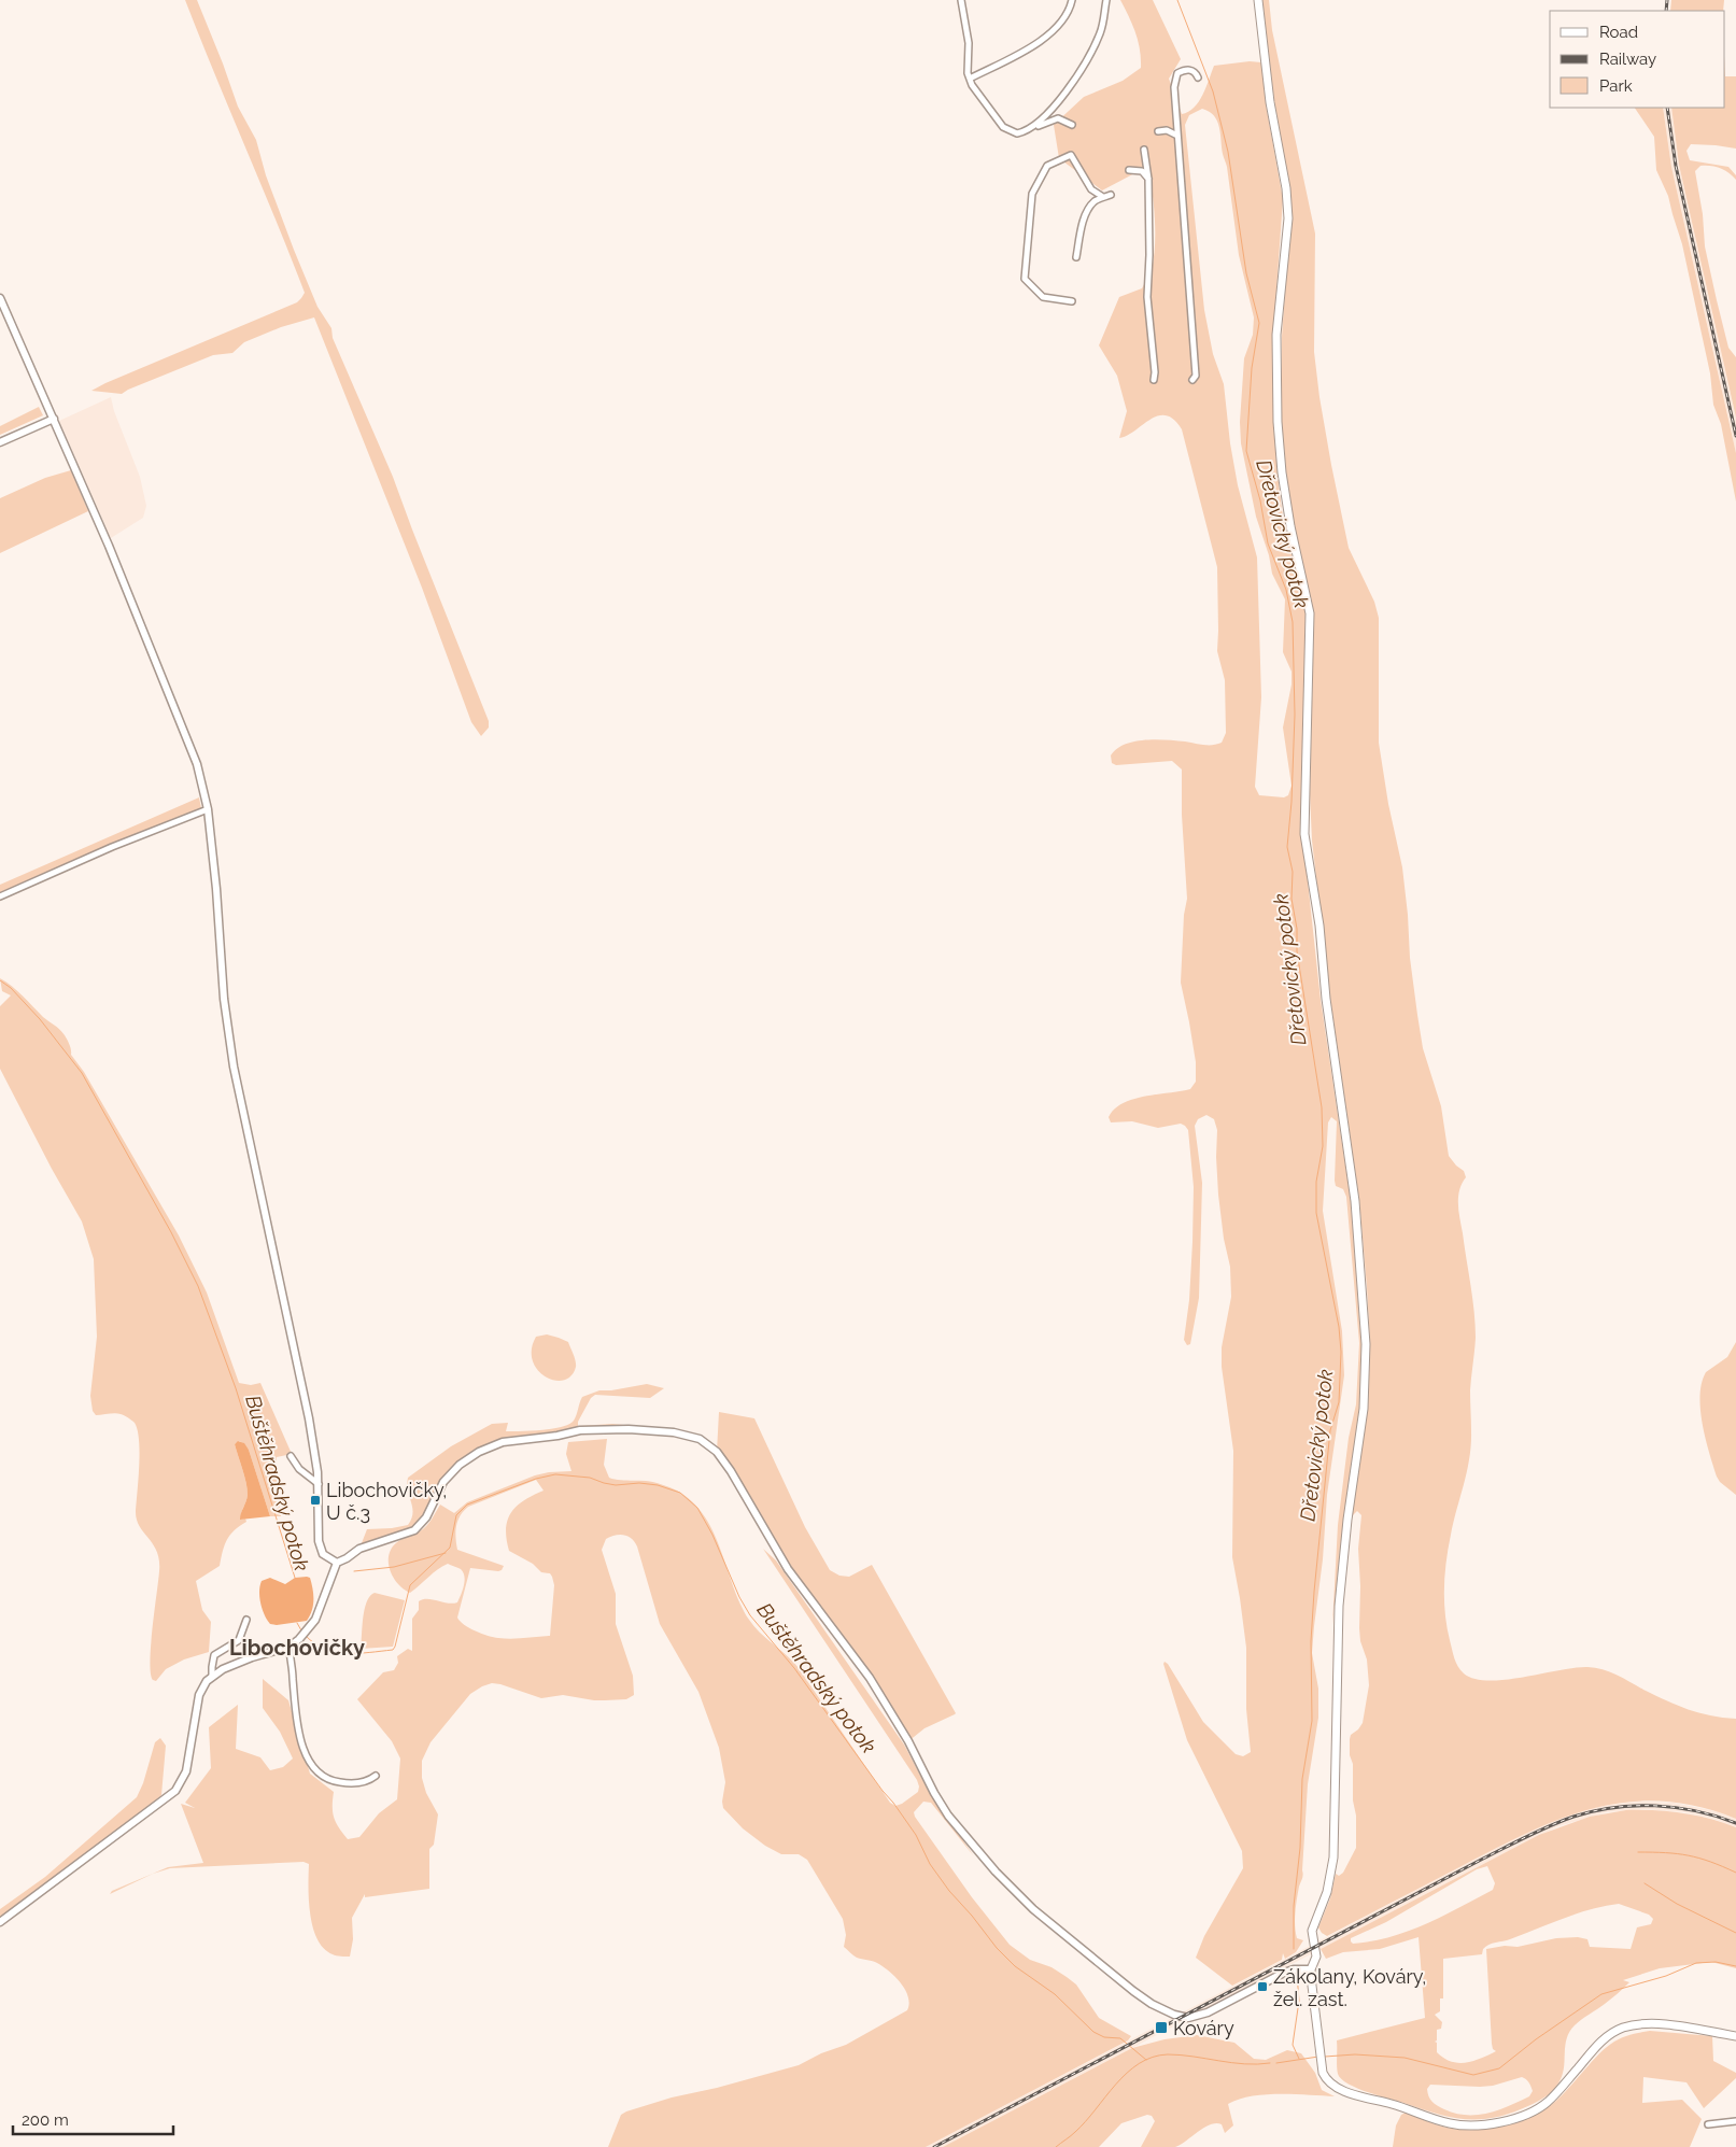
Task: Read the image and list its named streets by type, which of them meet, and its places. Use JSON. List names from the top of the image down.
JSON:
{
  "districts": ["Libochovičky"],
  "water": ["Dřetovický potok", "Buštěhradský potok"],
  "places": {
    "transit": ["Libochovičky, U č.3", "Zákolany, Kováry, žel. zast.", "Kováry"]
  },
  "legend": ["Road", "Railway", "Park"],
  "scale_bar": "200 m"
}
